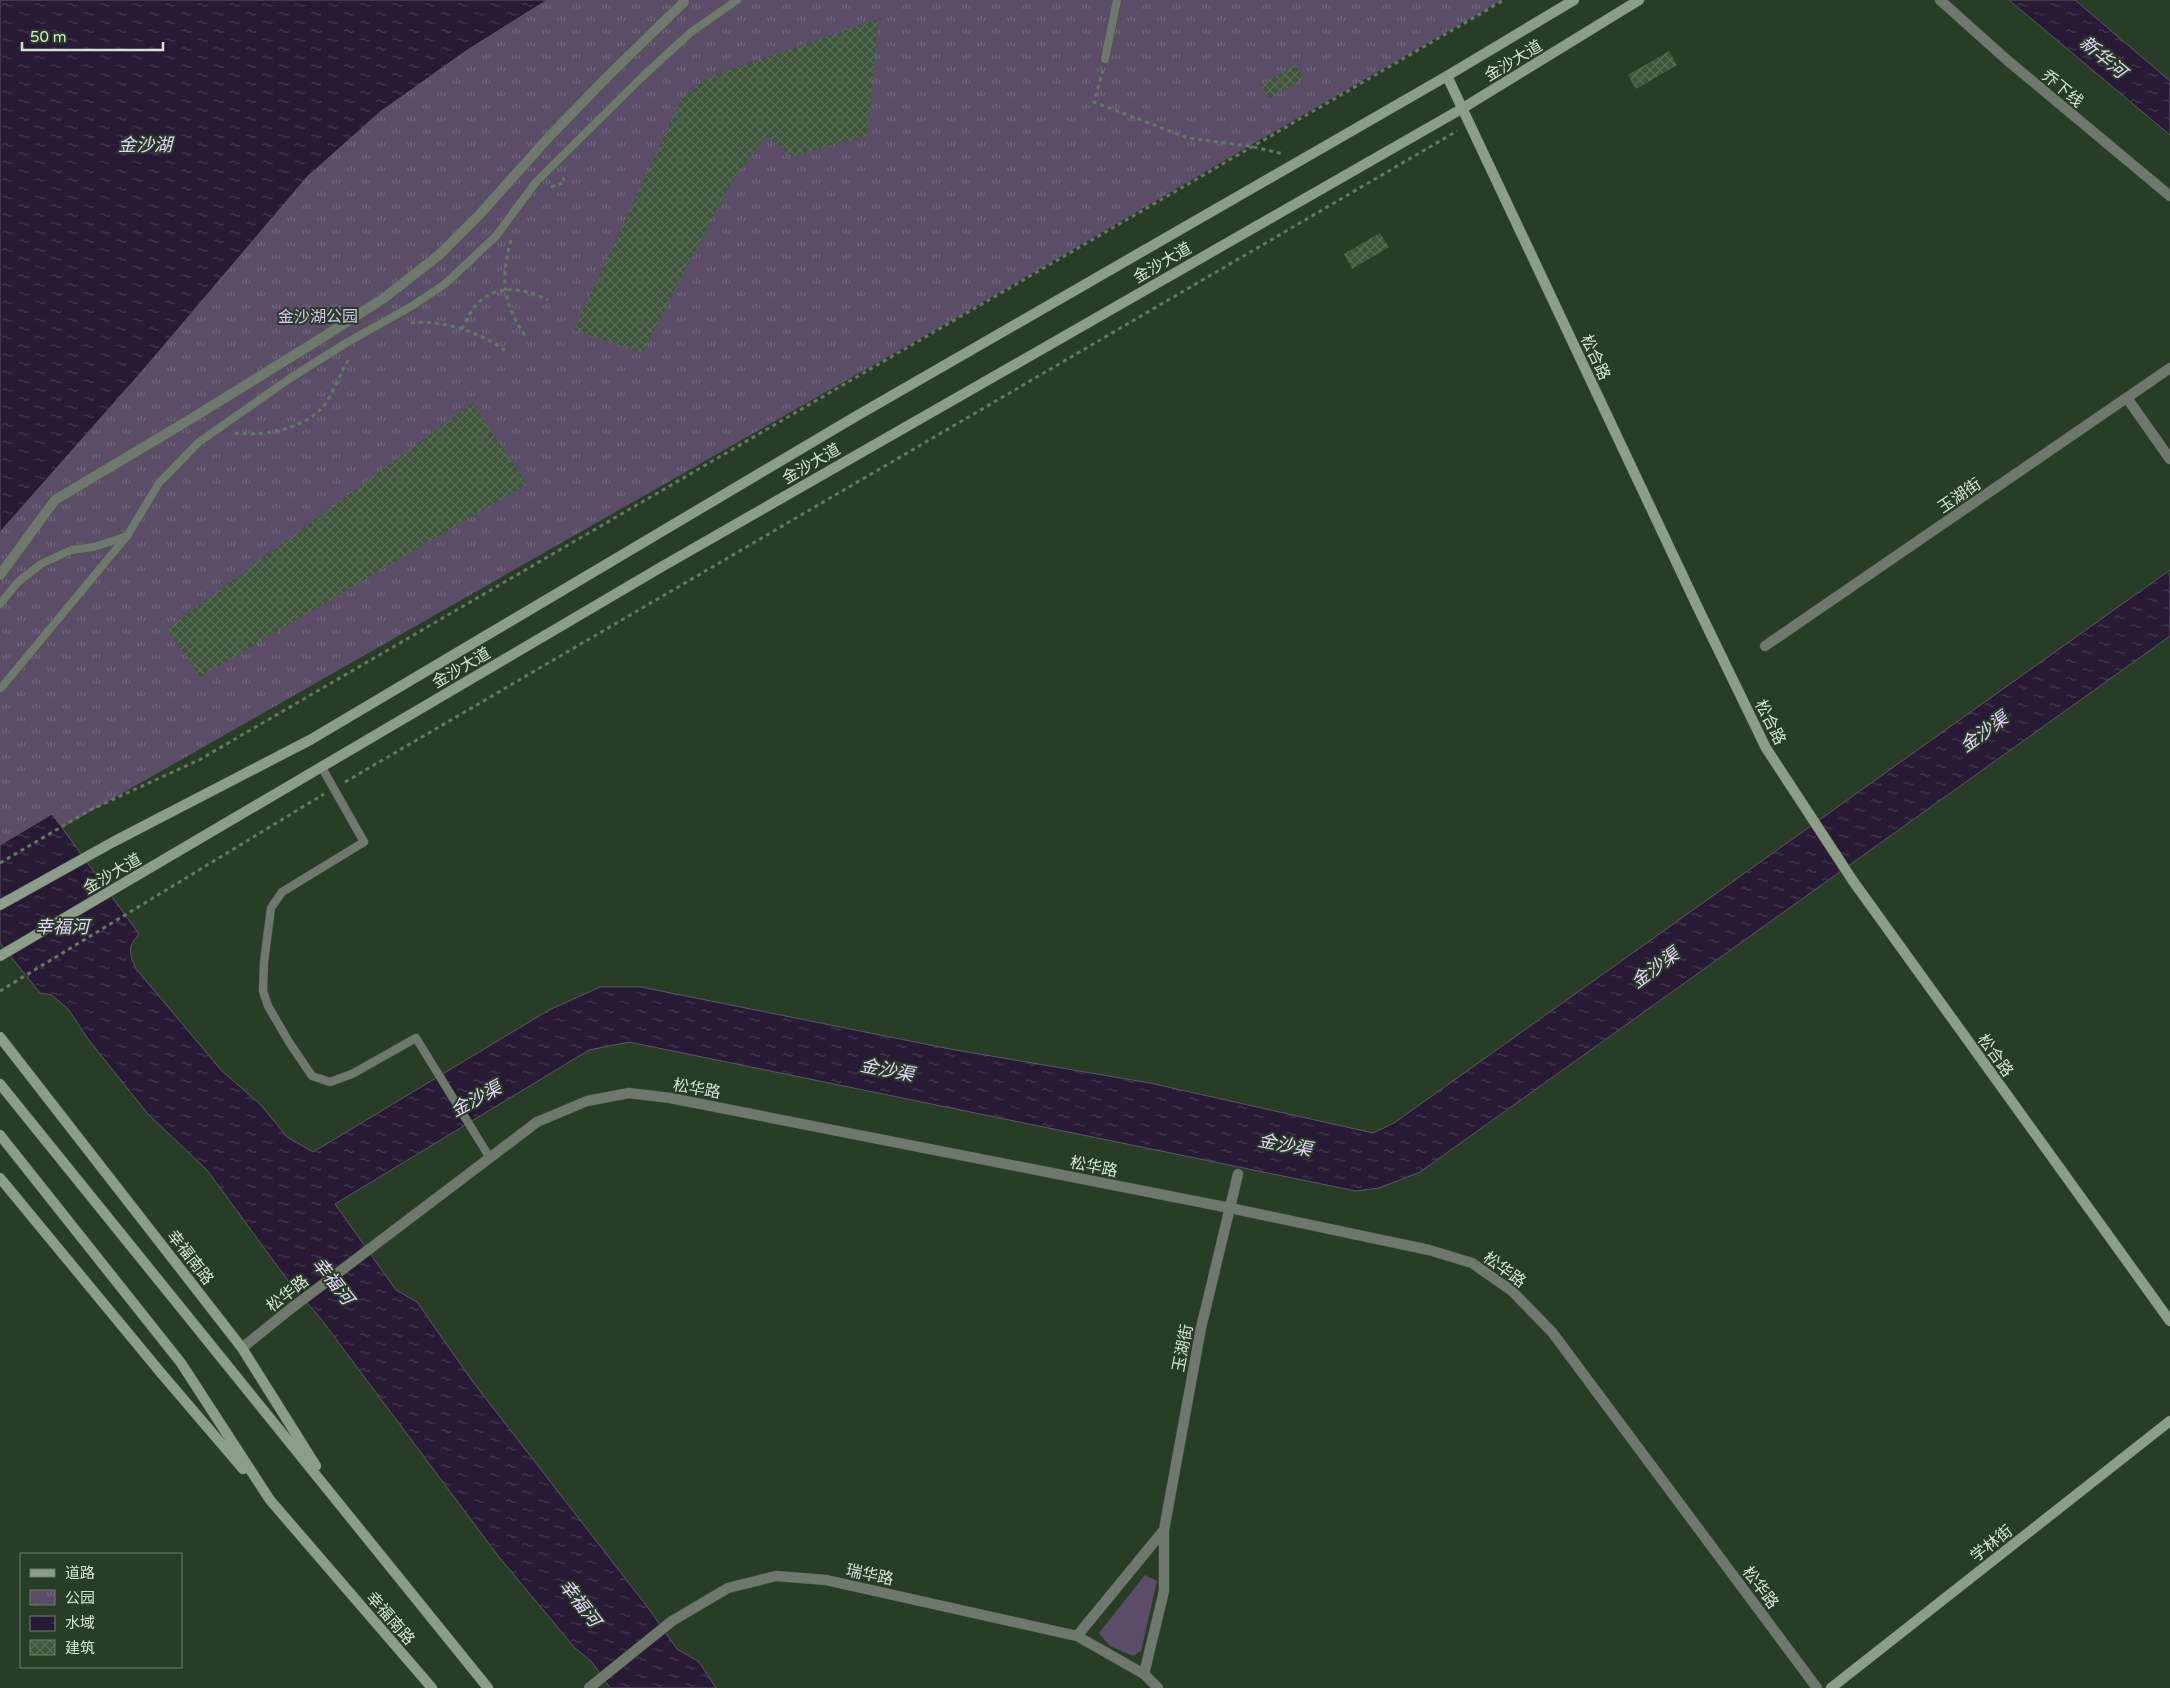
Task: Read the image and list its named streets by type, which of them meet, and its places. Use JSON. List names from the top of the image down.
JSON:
{
  "streets": {
    "main road": [
      "金沙大道",
      "松合路",
      "幸福南路",
      "学林街"
    ],
    "street": [
      "乔下线",
      "玉湖街",
      "松华路",
      "瑞华路"
    ]
  },
  "crossings": [
    ["金沙大道", "松合路"],
    ["玉湖街", "松华路"],
    ["玉湖街", "瑞华路"],
    ["松华路", "幸福南路"]
  ],
  "water": [
    "新华河",
    "金沙湖",
    "金沙渠",
    "幸福河"
  ],
  "parks": ["金沙湖公园"],
  "legend": [
    "道路",
    "公园",
    "水域",
    "建筑"
  ],
  "scale_bar": "50 m"
}
